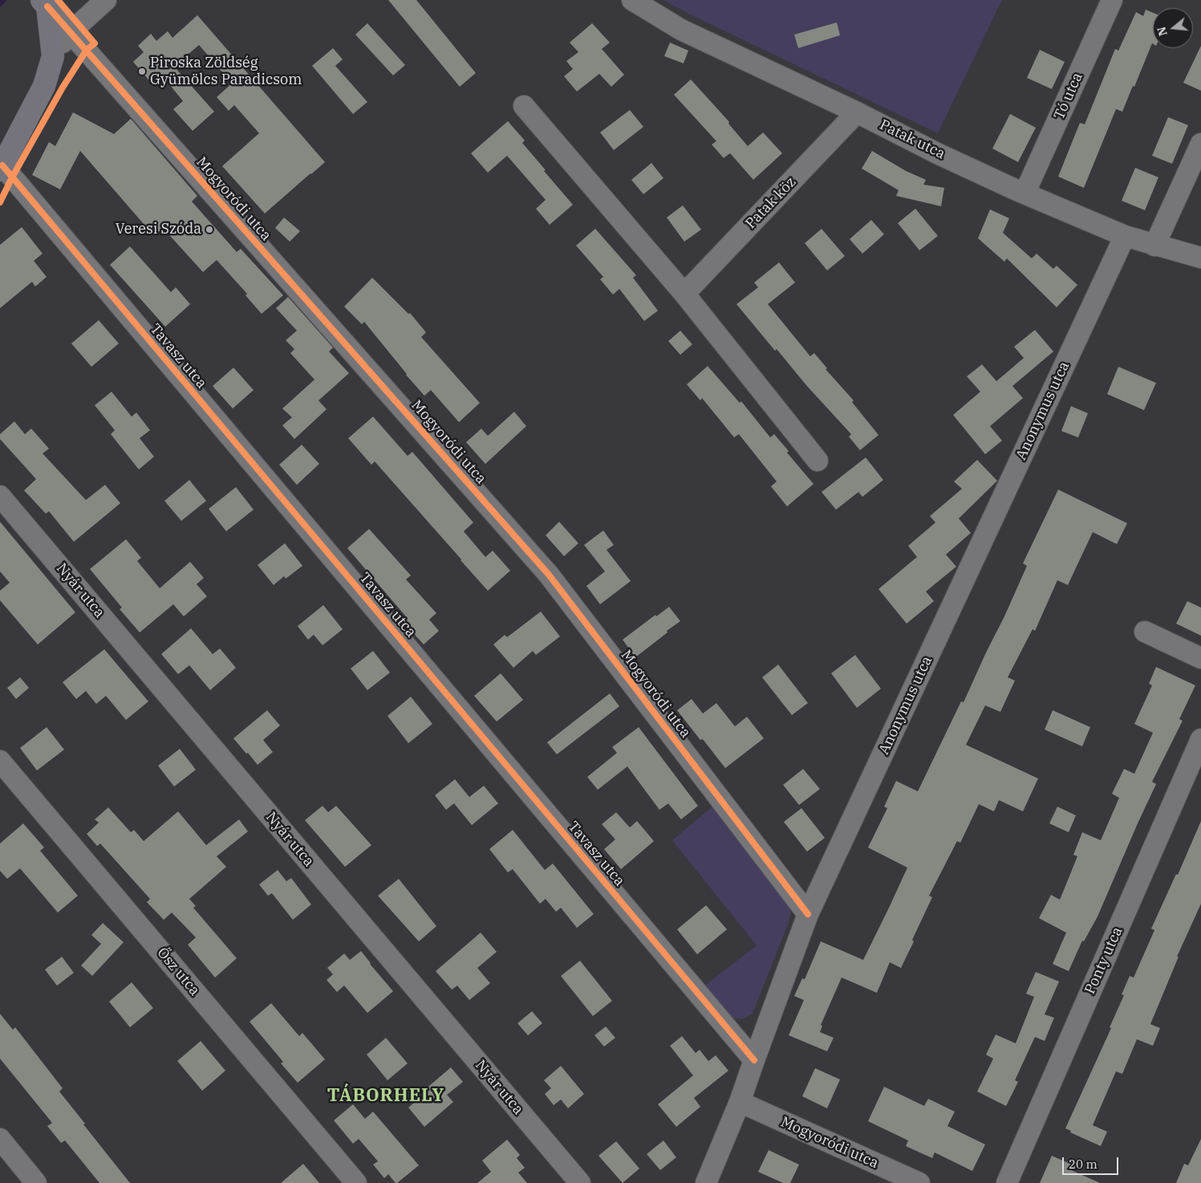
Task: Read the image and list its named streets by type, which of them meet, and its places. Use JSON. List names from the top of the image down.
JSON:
{
  "streets": {
    "street": [
      "Tó utca",
      "Patak utca",
      "Mogyoródi utca",
      "Patak köz",
      "Tavasz utca",
      "Anonymus utca",
      "Nyár utca",
      "Ponty utca",
      "Ősz utca"
    ]
  },
  "crossings": [
    ["Tó utca", "Patak utca"],
    ["Patak utca", "Patak köz"],
    ["Patak utca", "Anonymus utca"],
    ["Mogyoródi utca", "Anonymus utca"],
    ["Tavasz utca", "Anonymus utca"]
  ],
  "districts": ["TÁBORHELY"],
  "places": ["Piroska Zöldség Gyümölcs Paradicsom", "Veresi Szóda"],
  "scale_bar": "20 m",
  "north": "left"
}
